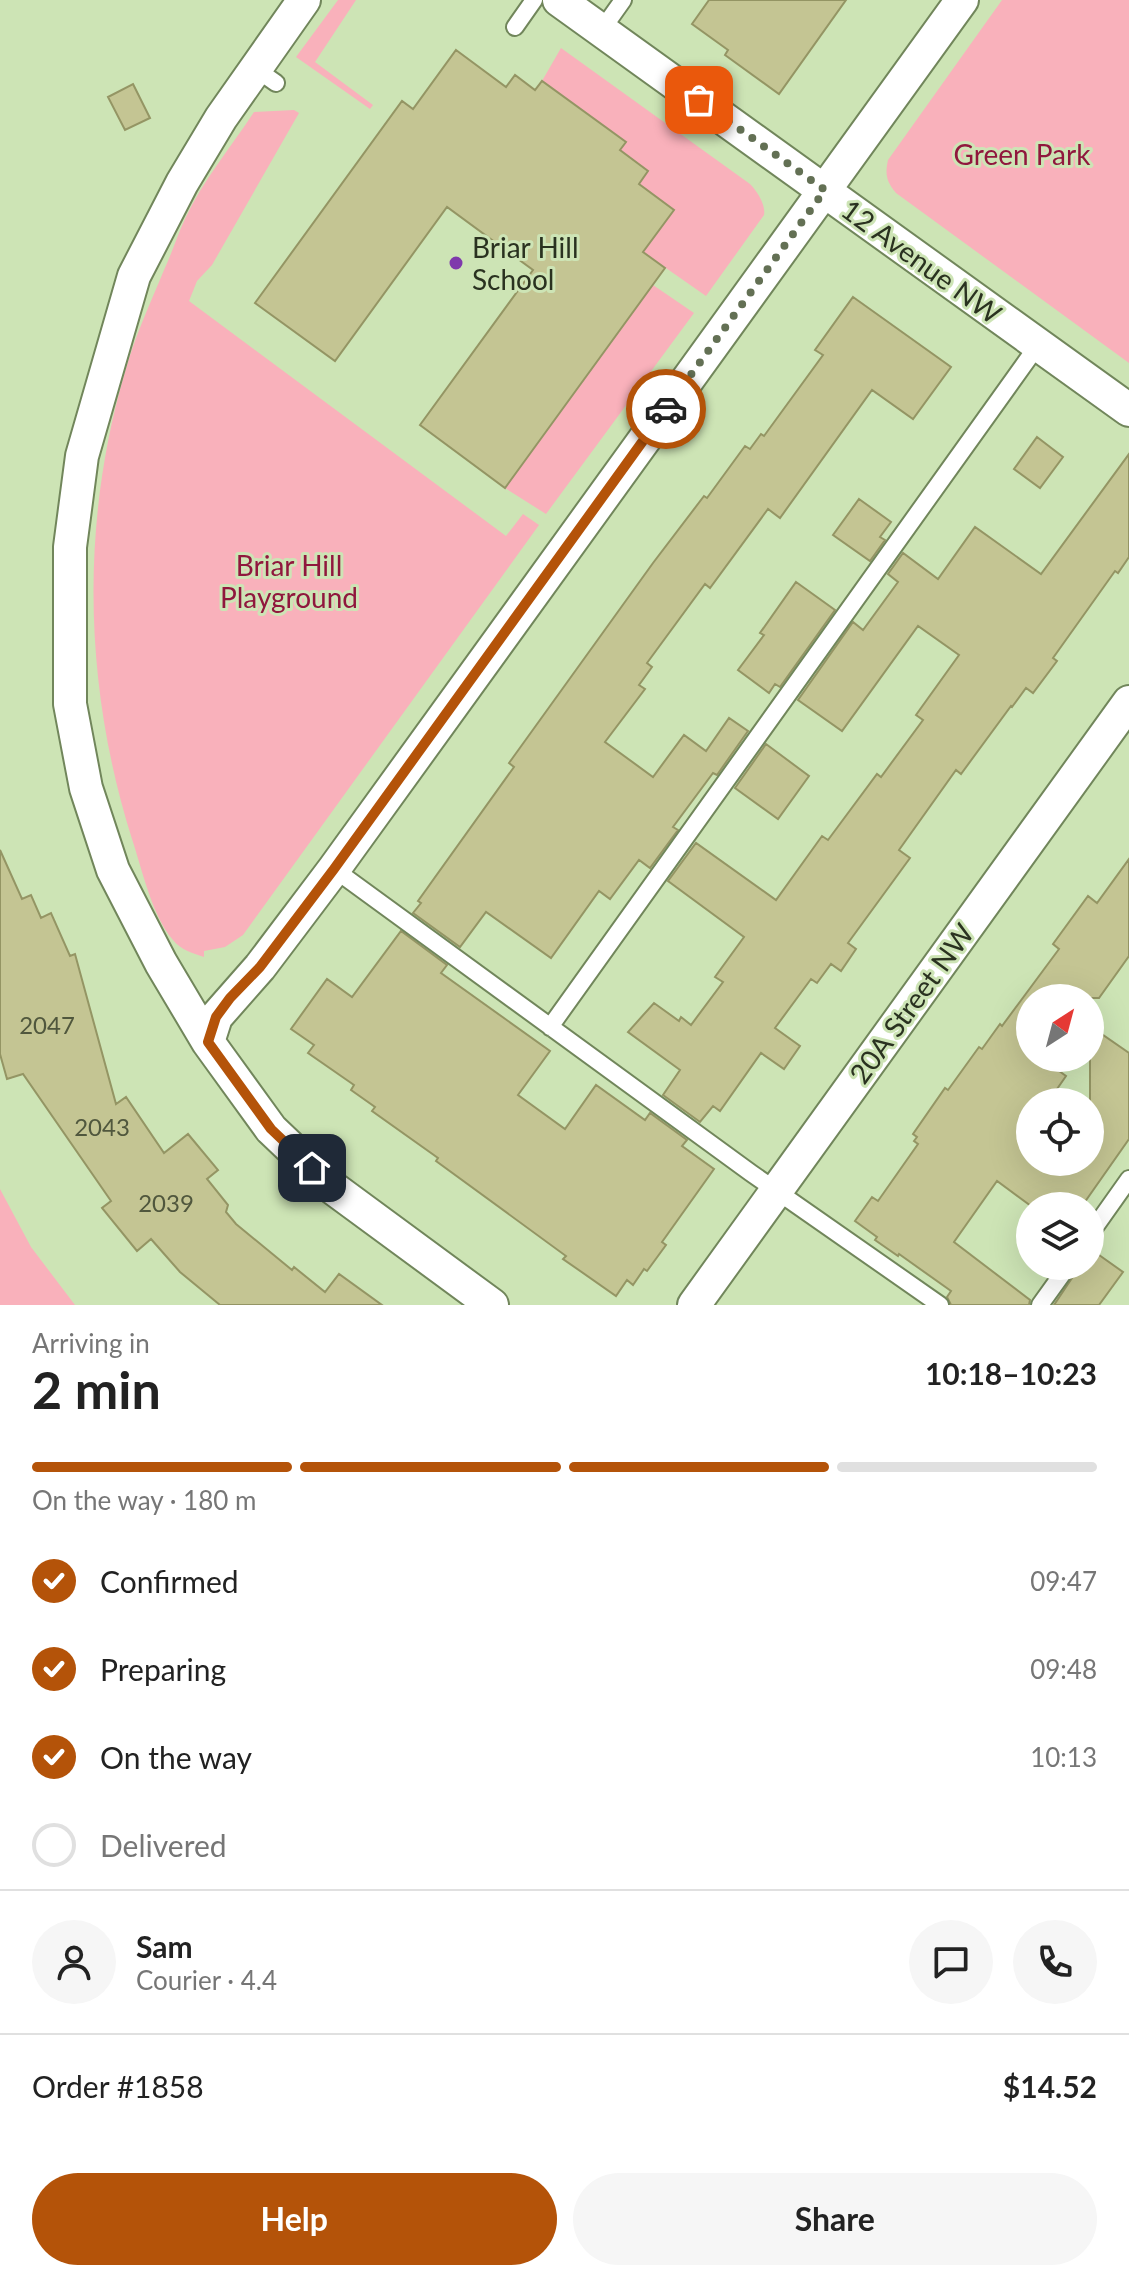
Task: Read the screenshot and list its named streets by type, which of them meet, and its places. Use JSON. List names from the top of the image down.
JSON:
{
  "streets": {
    "street": ["12 Avenue NW", "20A Street NW"]
  },
  "parks": ["Green Park", "Briar Hill Playground"],
  "places": ["Briar Hill School"],
  "house_numbers": ["2047", "2043", "2039"],
  "north": "top right",
  "page": {
    "heading": ["2 min", "Arriving in", "10:18–10:23"],
    "panel": [
      "Sam",
      "Courier · 4.4",
      "Order #1858",
      "$14.52"
    ],
    "bar": "On the way · 180 m",
    "list": [
      ["Confirmed", "09:47"],
      ["Preparing", "09:48"],
      ["On the way", "10:13"],
      "Delivered"
    ],
    "buttons": ["Help", "Share"]
  }
}
